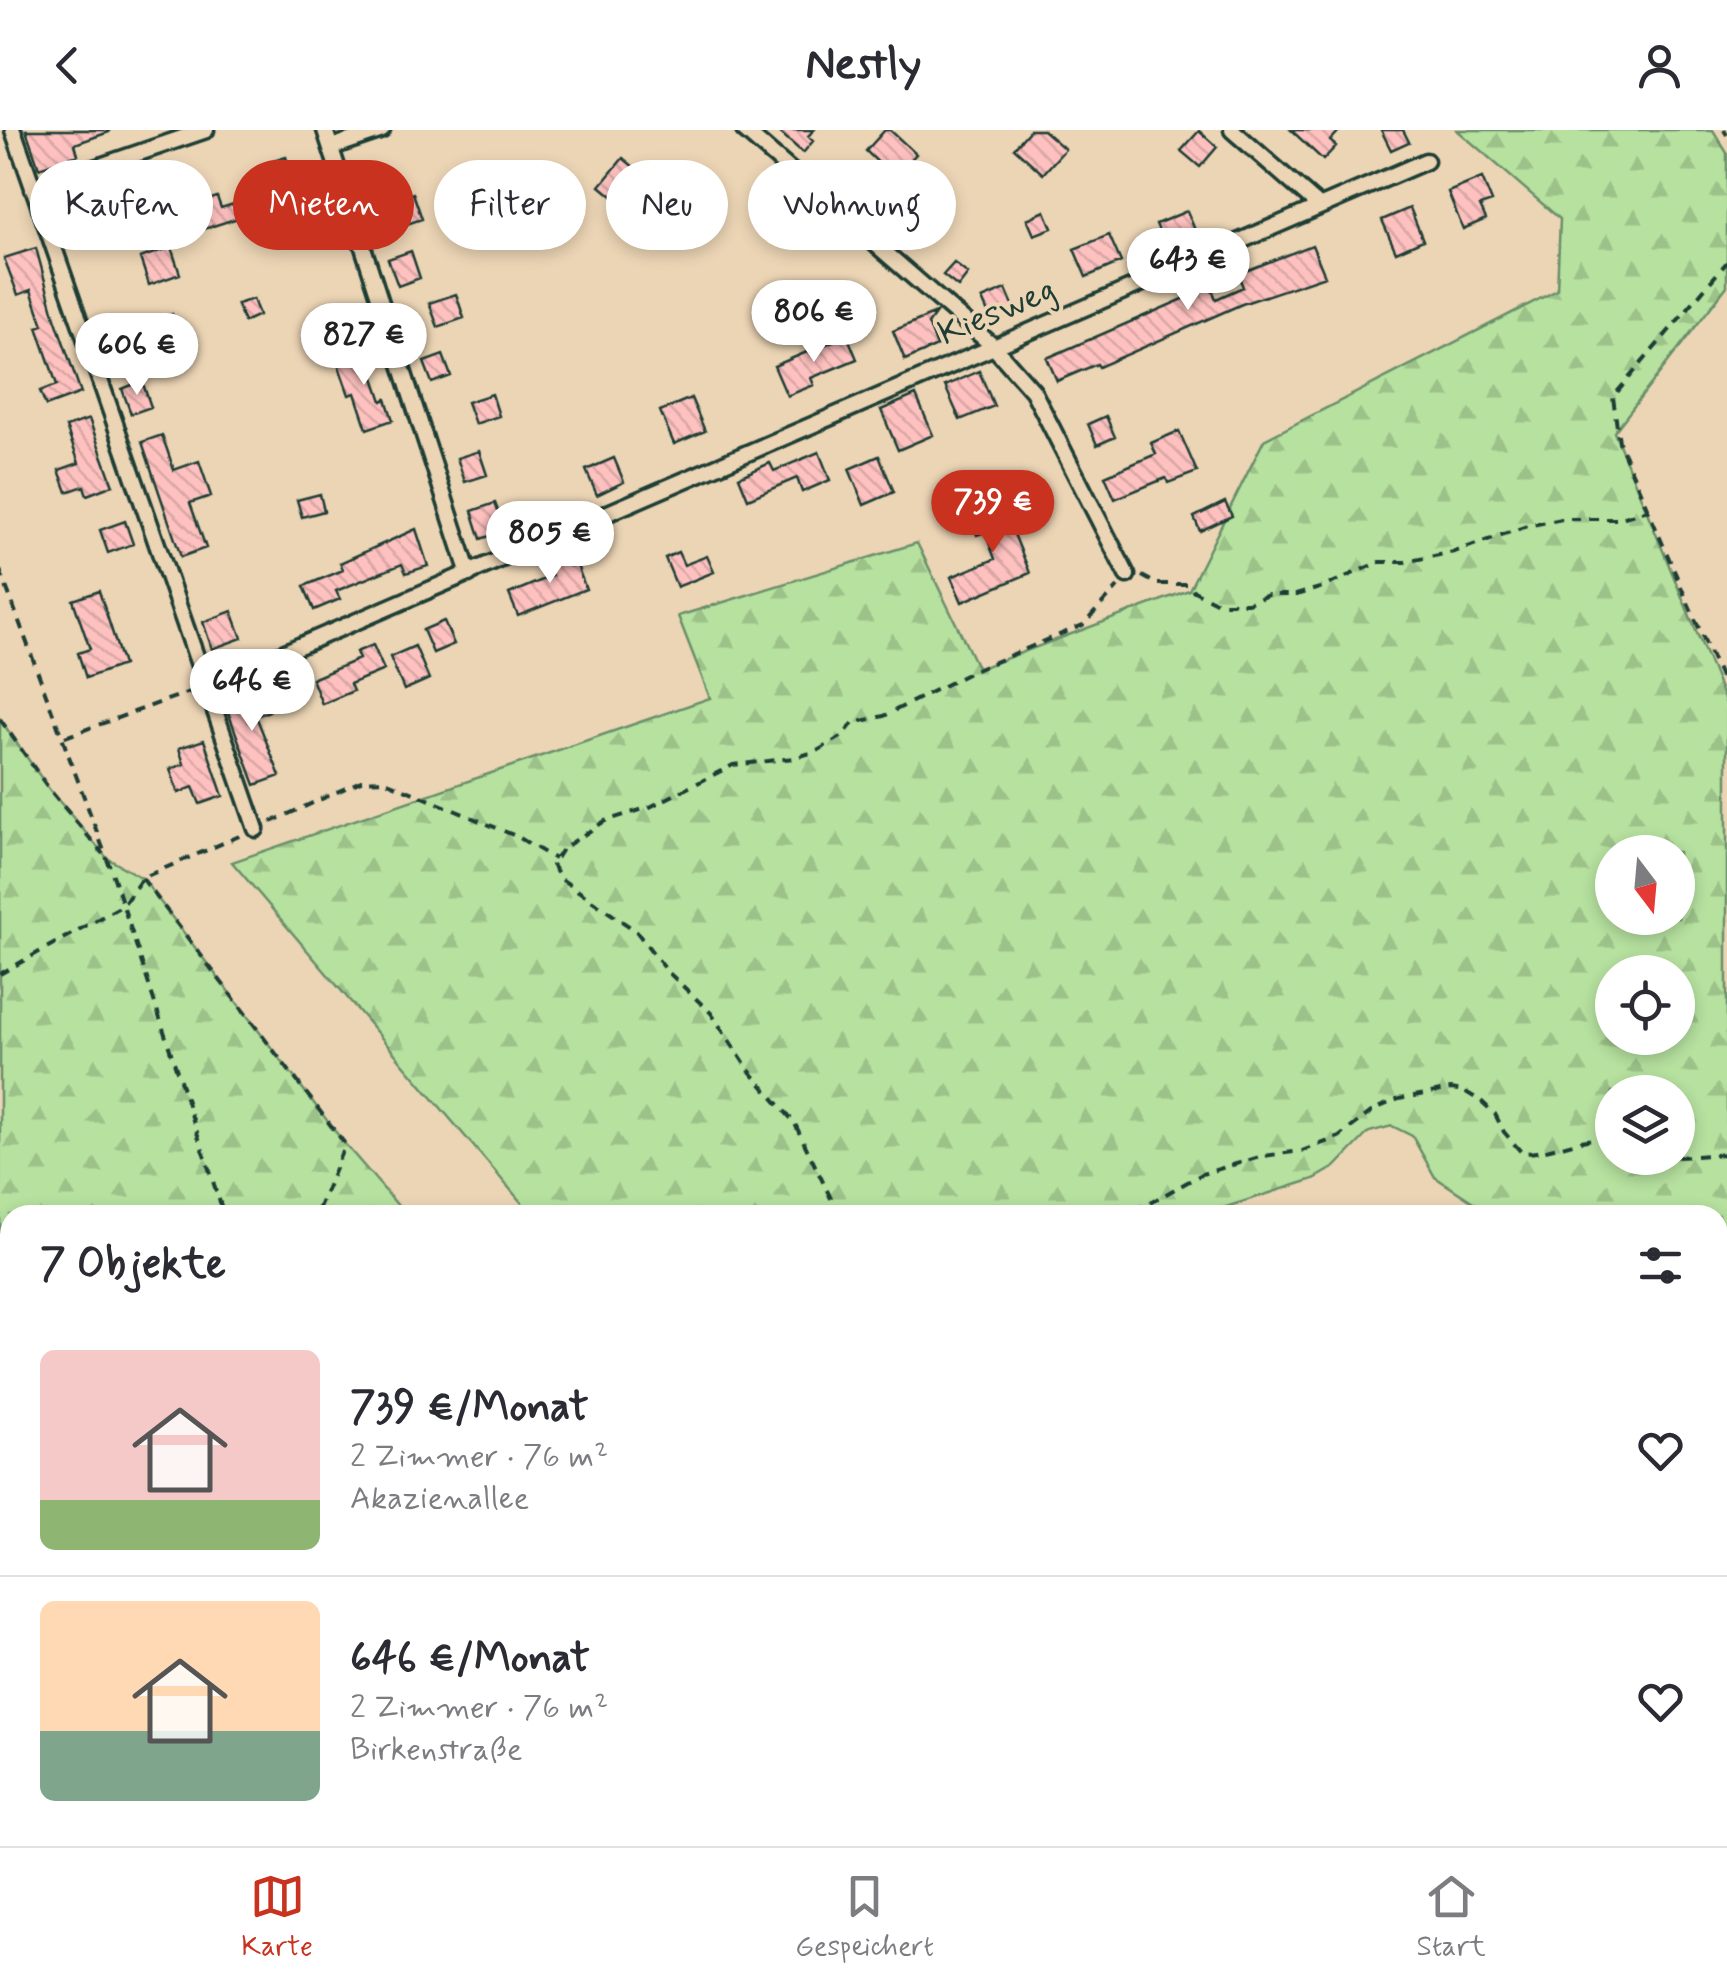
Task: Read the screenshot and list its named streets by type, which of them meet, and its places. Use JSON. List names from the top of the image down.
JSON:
{
  "streets": {
    "street": ["Kiesweg"]
  },
  "north": "bottom",
  "page": {
    "header": "Nestly",
    "chip": [
      "Kaufen",
      "Mieten",
      "Filter",
      "Neu",
      "Wohnung"
    ],
    "price": [
      "643 €",
      "806 €",
      "827 €",
      "606 €",
      "739 €",
      "805 €",
      "646 €"
    ],
    "heading": "7 Objekte",
    "list": [
      {
        "name": "739 €/Monat",
        "note": "2 Zimmer · 76 m² · Akazienallee"
      },
      {
        "name": "646 €/Monat",
        "note": "2 Zimmer · 76 m² · Birkenstraße"
      }
    ],
    "tabs": ["Karte", "Gespeichert", "Start"]
  }
}
